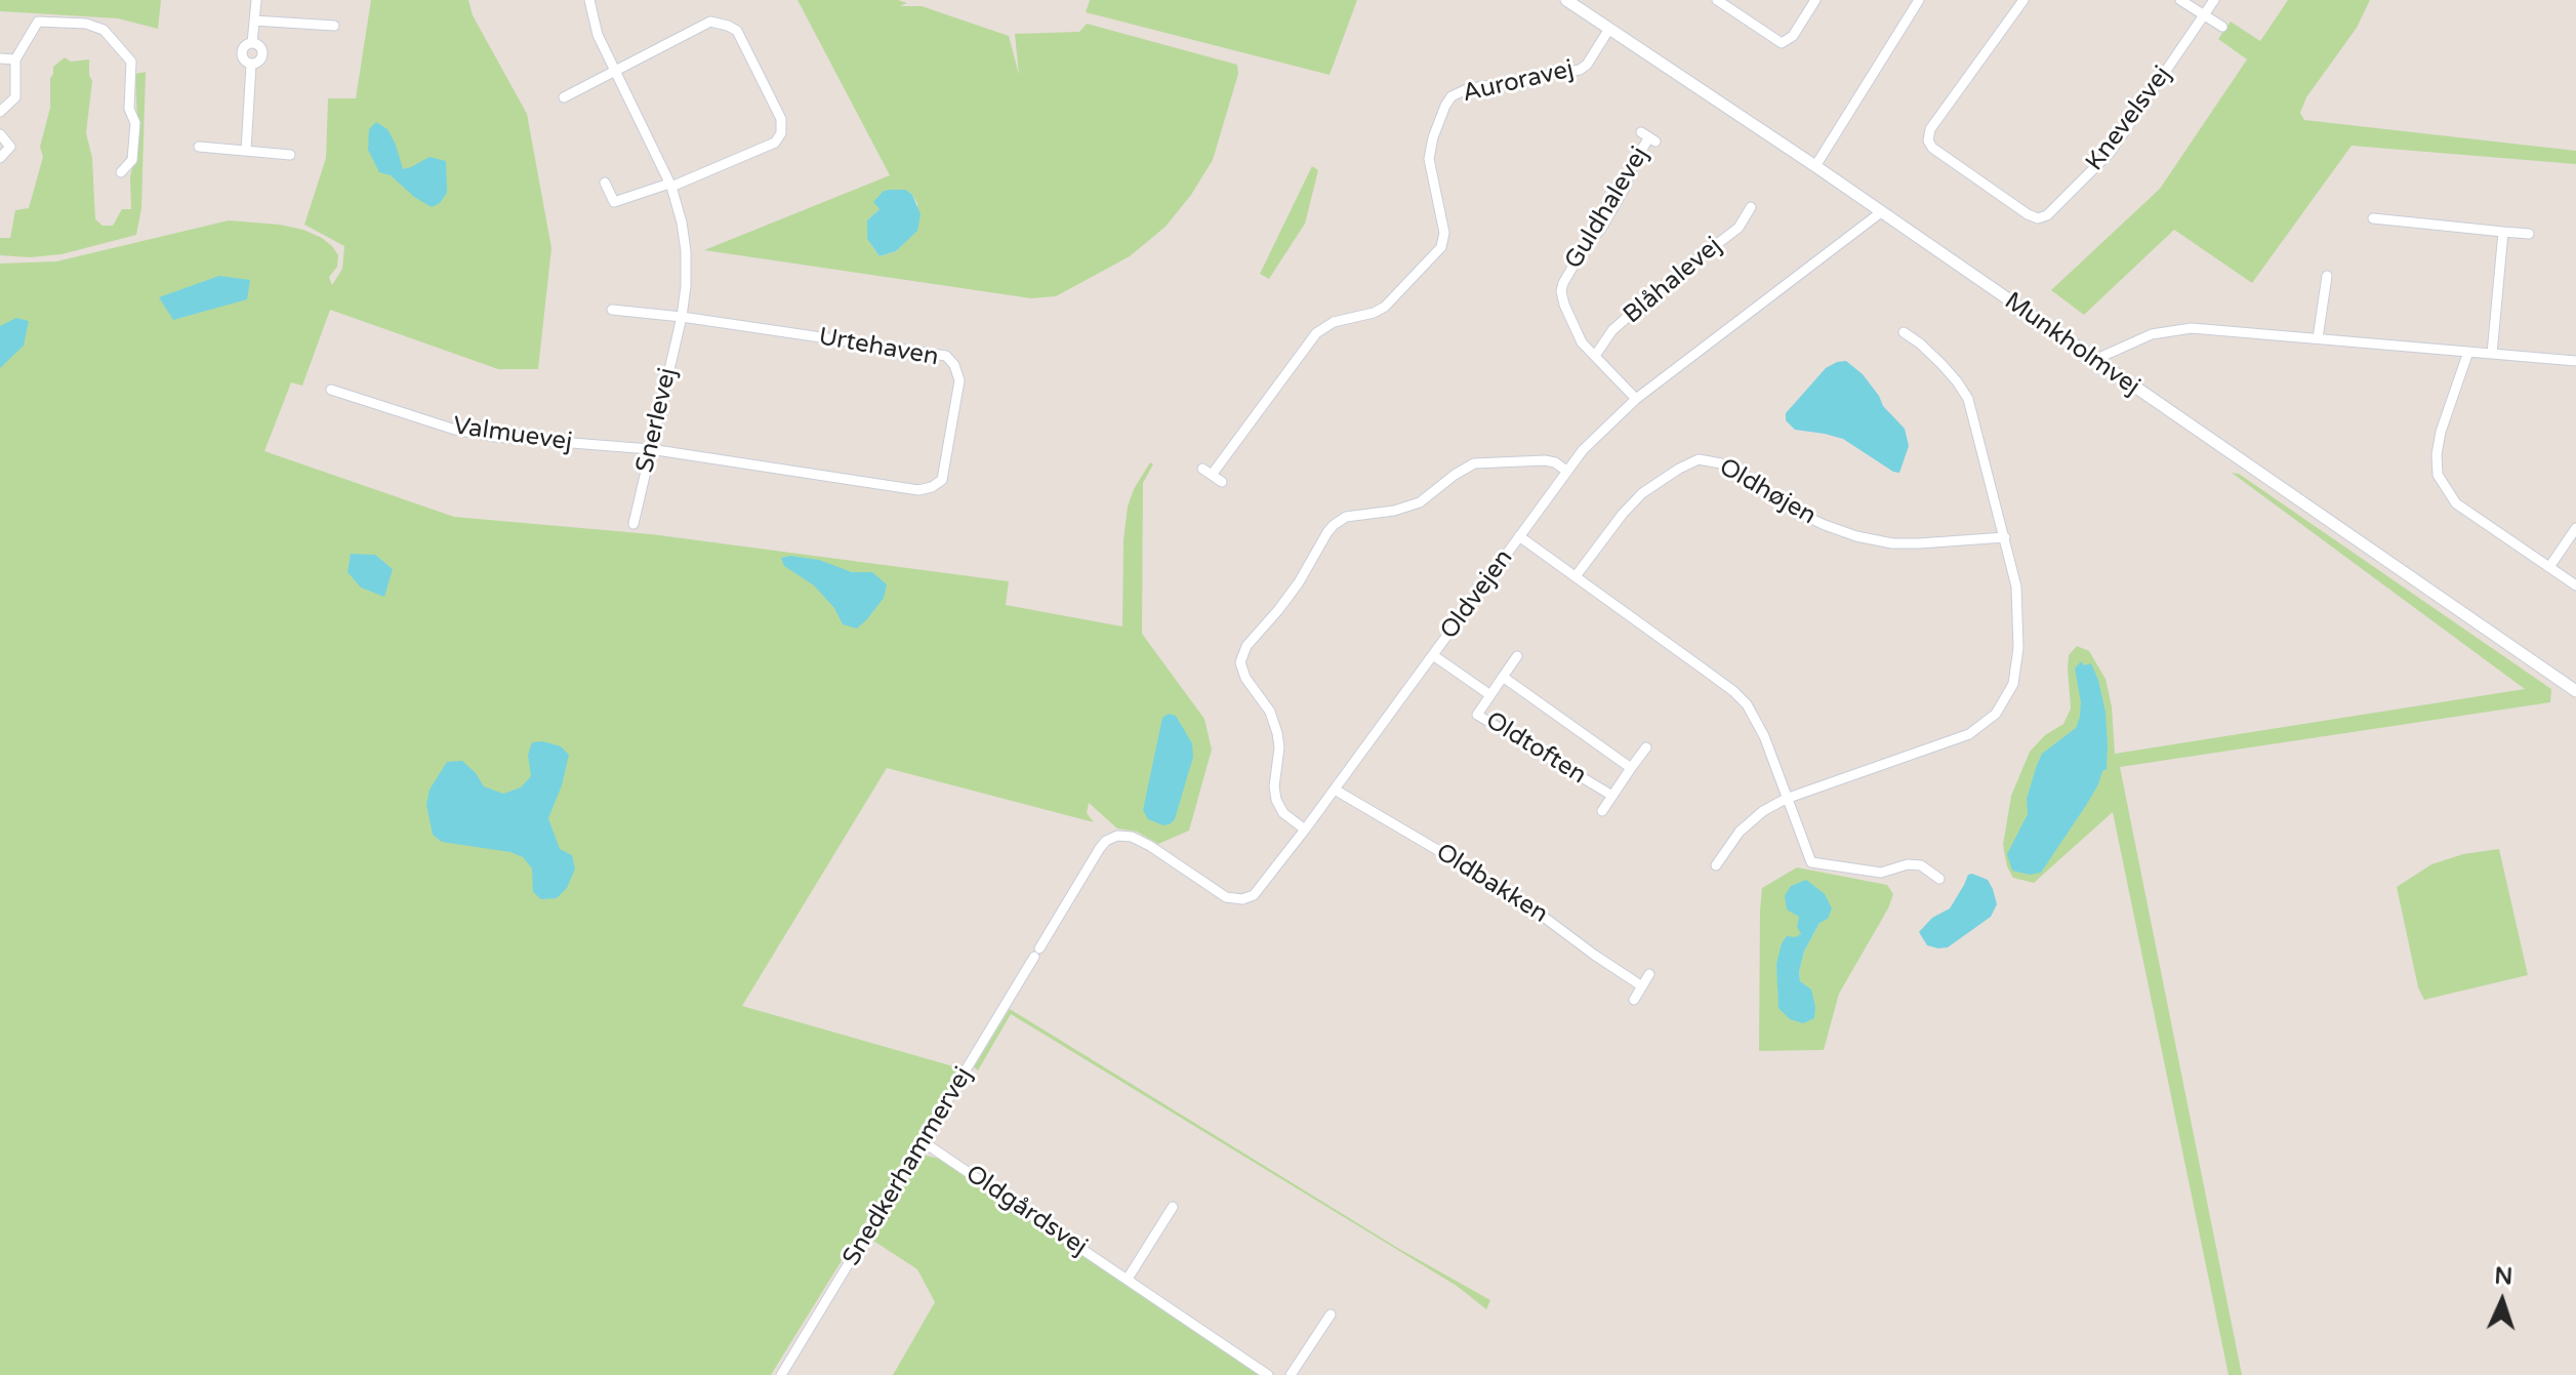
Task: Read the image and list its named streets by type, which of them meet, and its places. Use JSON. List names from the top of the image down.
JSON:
{
  "streets": {
    "street": [
      "Auroravej",
      "Knevelsvej",
      "Guldhalevej",
      "Blåhalevej",
      "Munkholmvej",
      "Urtehaven",
      "Snerlevej",
      "Valmuevej",
      "Oldhøjen",
      "Oldvejen",
      "Oldtoften",
      "Oldbakken",
      "Snedkerhammervej",
      "Oldgårdsvej"
    ]
  },
  "crossings": [
    ["Auroravej", "Munkholmvej"],
    ["Guldhalevej", "Blåhalevej"],
    ["Guldhalevej", "Oldvejen"],
    ["Munkholmvej", "Oldvejen"],
    ["Urtehaven", "Snerlevej"],
    ["Urtehaven", "Valmuevej"],
    ["Snerlevej", "Valmuevej"],
    ["Oldvejen", "Oldtoften"],
    ["Oldvejen", "Oldbakken"],
    ["Oldvejen", "Snedkerhammervej"],
    ["Snedkerhammervej", "Oldgårdsvej"]
  ],
  "north": "top"
}
